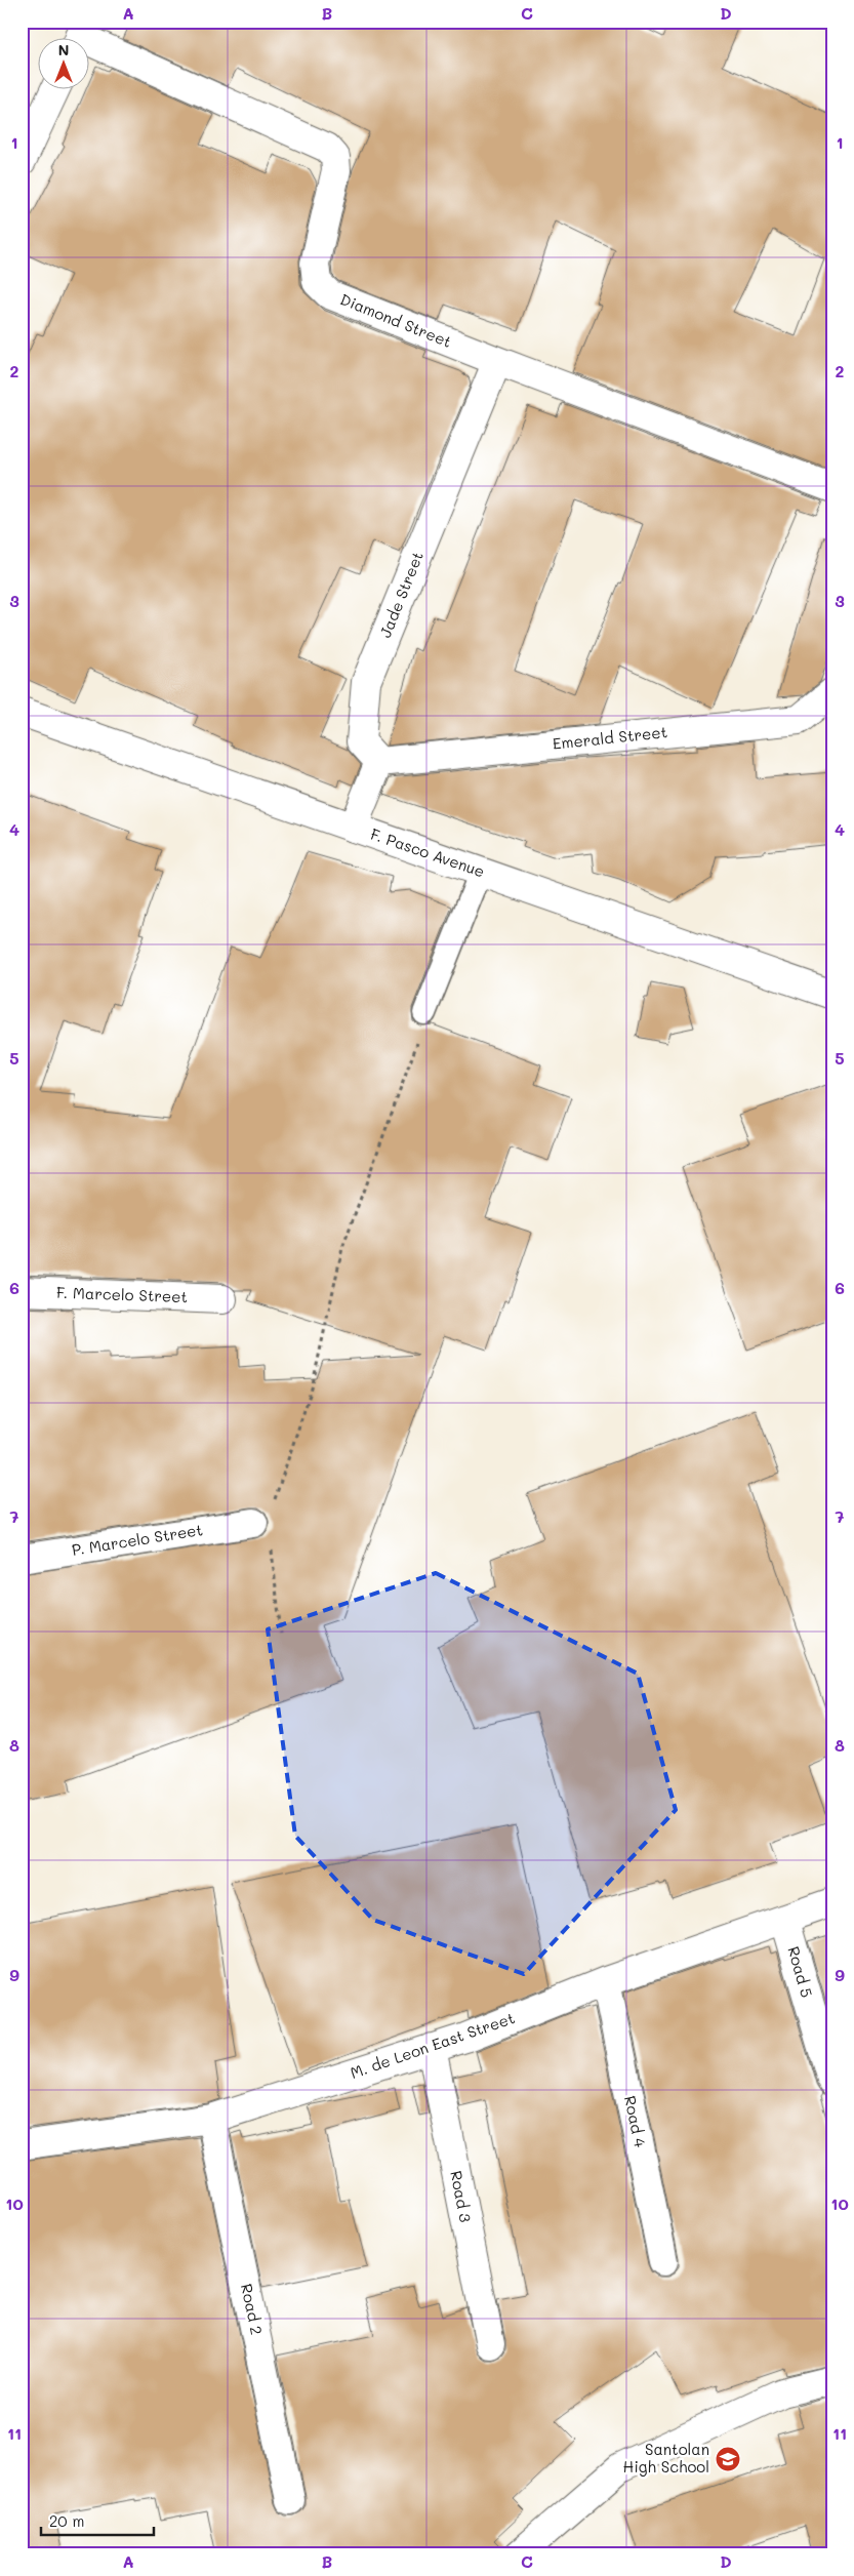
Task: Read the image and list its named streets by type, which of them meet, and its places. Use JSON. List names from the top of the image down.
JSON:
{
  "streets": {
    "street": [
      "Diamond Street",
      "Jade Street",
      "Emerald Street",
      "F. Pasco Avenue",
      "F. Marcelo Street",
      "P. Marcelo Street",
      "Road 5",
      "M. de Leon East Street",
      "Road 4",
      "Road 3",
      "Road 2"
    ]
  },
  "crossings": [
    ["Diamond Street", "Jade Street"],
    ["Jade Street", "Emerald Street"],
    ["Road 5", "M. de Leon East Street"],
    ["M. de Leon East Street", "Road 4"],
    ["M. de Leon East Street", "Road 3"],
    ["M. de Leon East Street", "Road 2"]
  ],
  "places": {
    "school or university": ["Santolan High School"]
  },
  "scale_bar": "20 m",
  "north": "top",
  "grid": {
    "columns": [
      "A",
      "B",
      "C",
      "D"
    ],
    "rows": [
      "1",
      "2",
      "3",
      "4",
      "5",
      "6",
      "7",
      "8",
      "9",
      "10",
      "11"
    ]
  }
}
